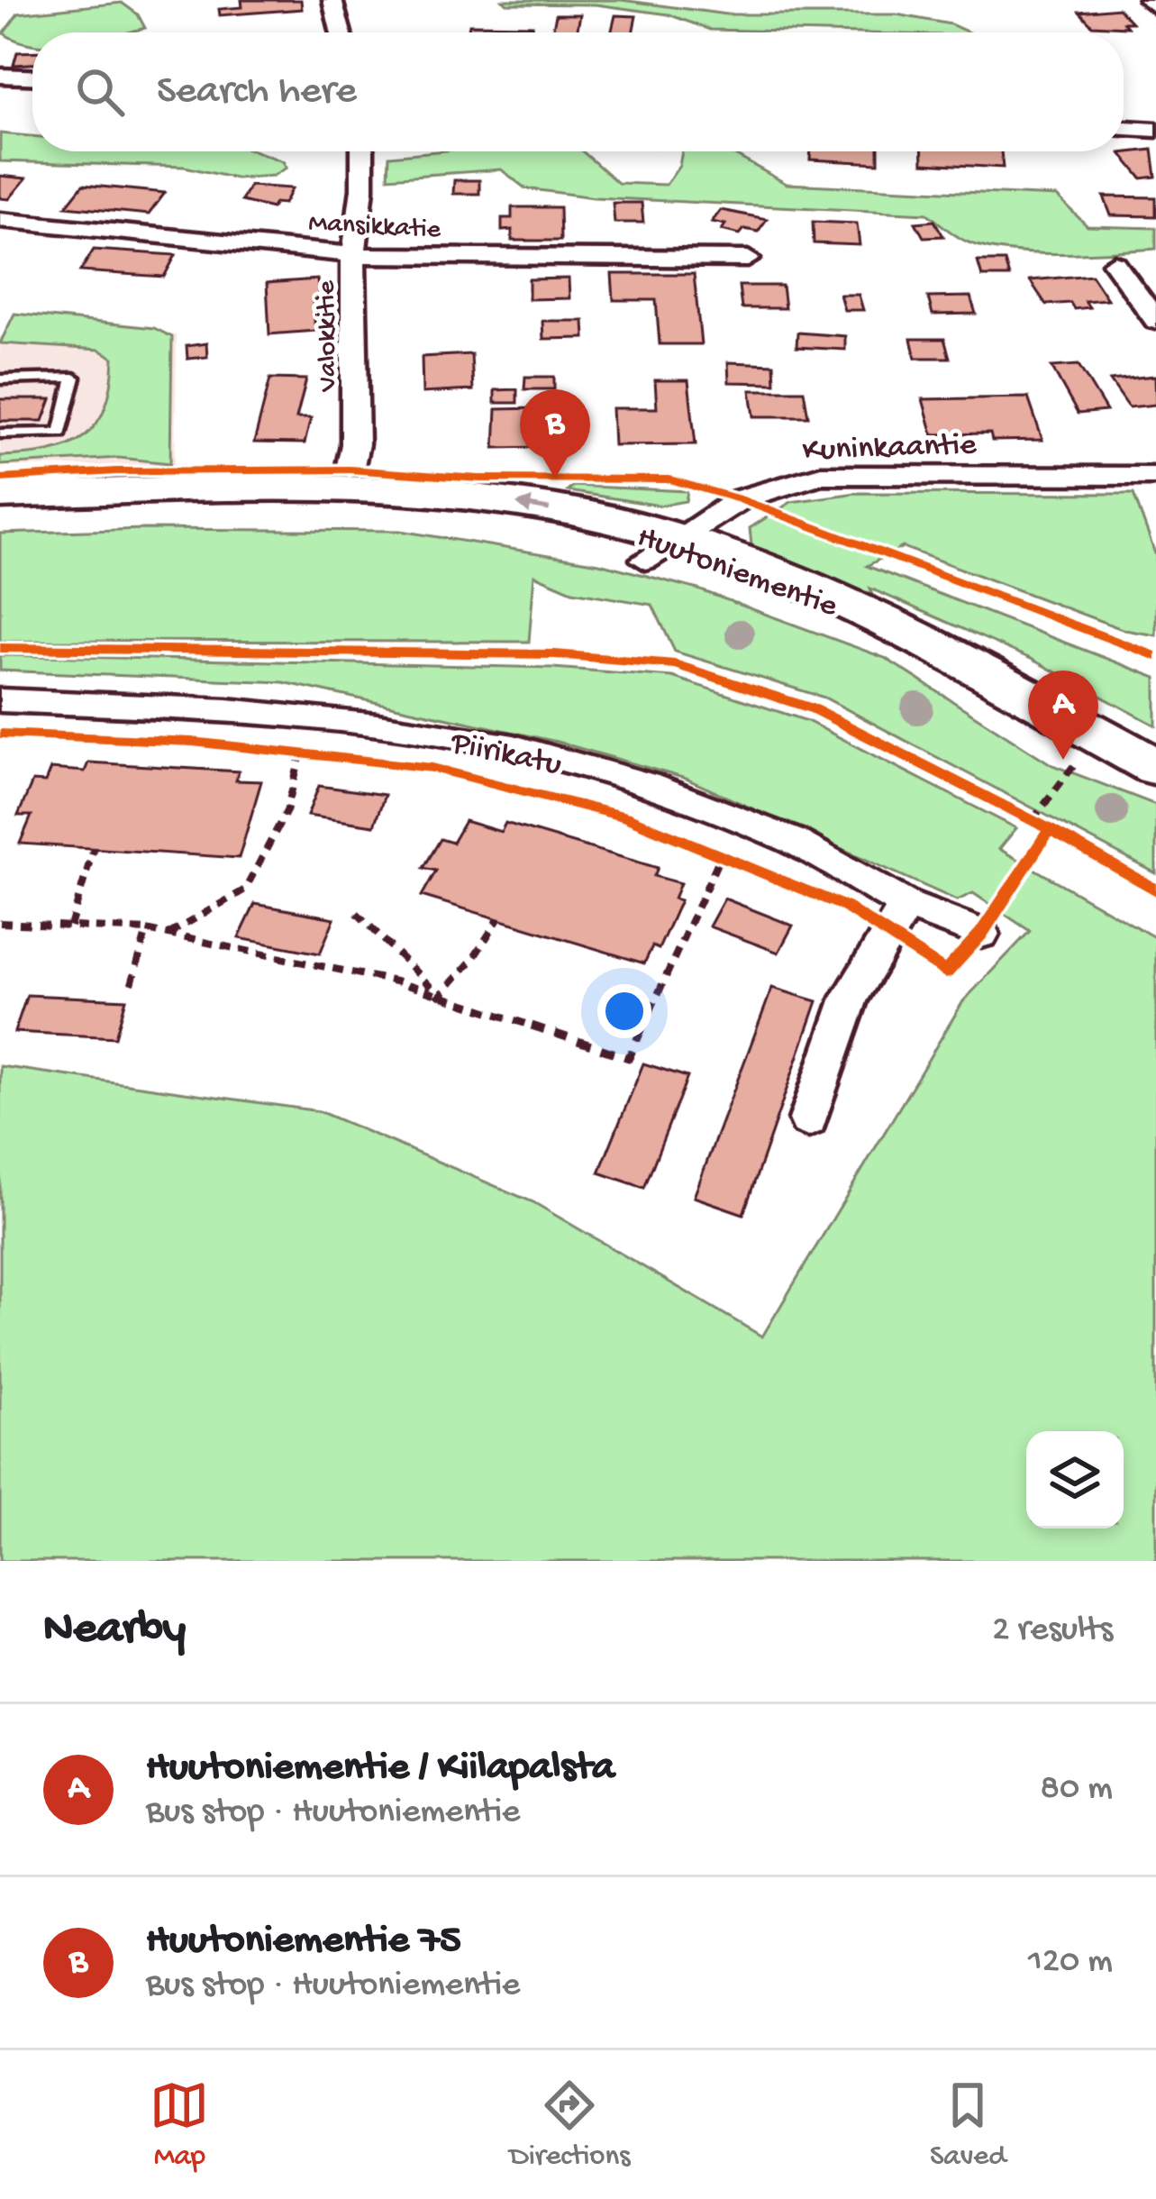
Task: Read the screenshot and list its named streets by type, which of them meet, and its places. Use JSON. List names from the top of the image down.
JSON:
{
  "streets": {
    "main road": ["Huutoniementie"],
    "street": [
      "Mansikkatie",
      "Valokkitie",
      "Kuninkaantie",
      "Piirikatu"
    ]
  },
  "crossings": [
    ["Mansikkatie", "Valokkitie"],
    ["Kuninkaantie", "Huutoniementie"]
  ],
  "page": {
    "search": "Search here",
    "pins": ["B", "A"],
    "heading": ["Nearby", "2 results"],
    "list": [
      {
        "mark": "A",
        "name": "Huutoniementie / Kiilapalsta",
        "note": "Bus stop · Huutoniementie",
        "value": "80 m"
      },
      {
        "mark": "B",
        "name": "Huutoniementie 75",
        "note": "Bus stop · Huutoniementie",
        "value": "120 m"
      }
    ],
    "nav": ["Map", "Directions", "Saved"]
  }
}
